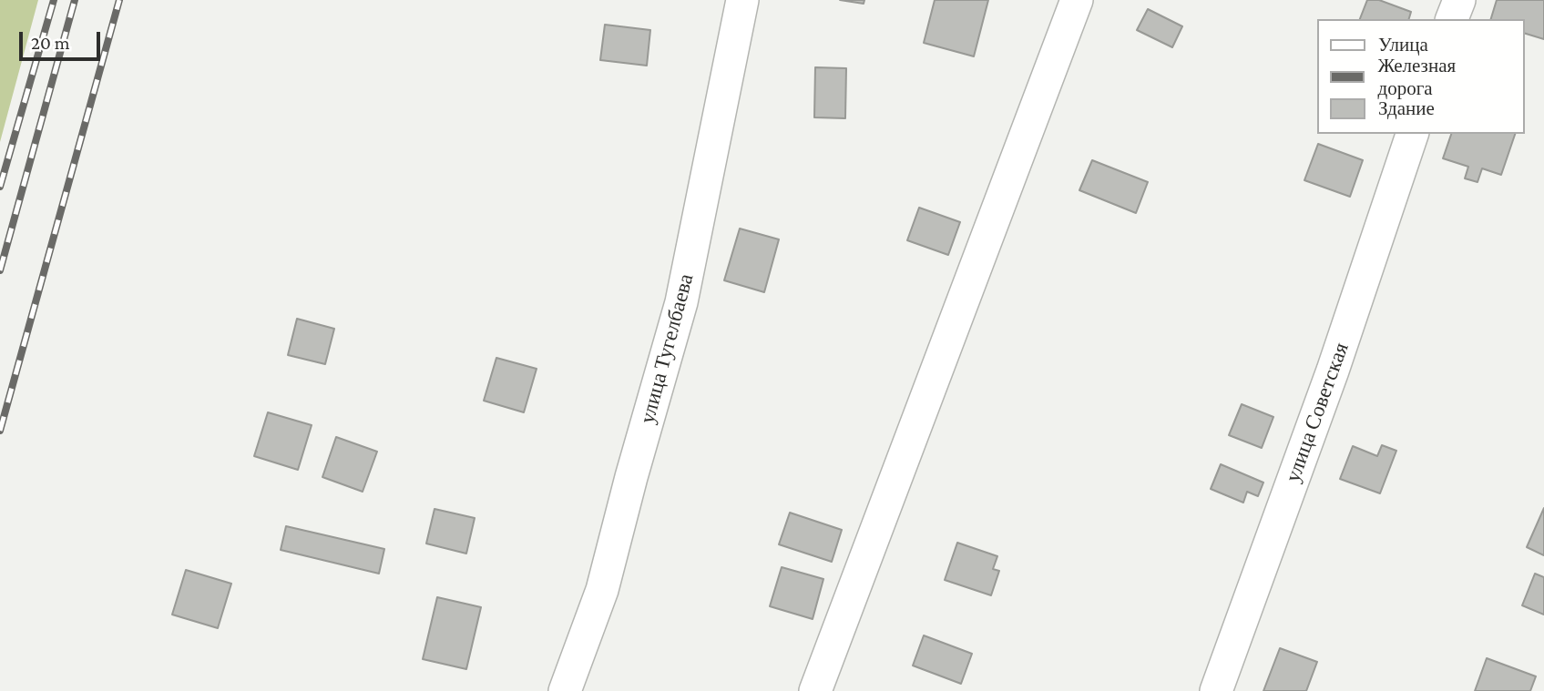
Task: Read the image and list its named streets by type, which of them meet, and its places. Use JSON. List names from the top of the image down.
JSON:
{
  "streets": {
    "street": ["улица Тугелбаева", "улица Советская"]
  },
  "legend": ["Улица", "Железная дорога", "Здание"],
  "scale_bar": "20 m"
}
